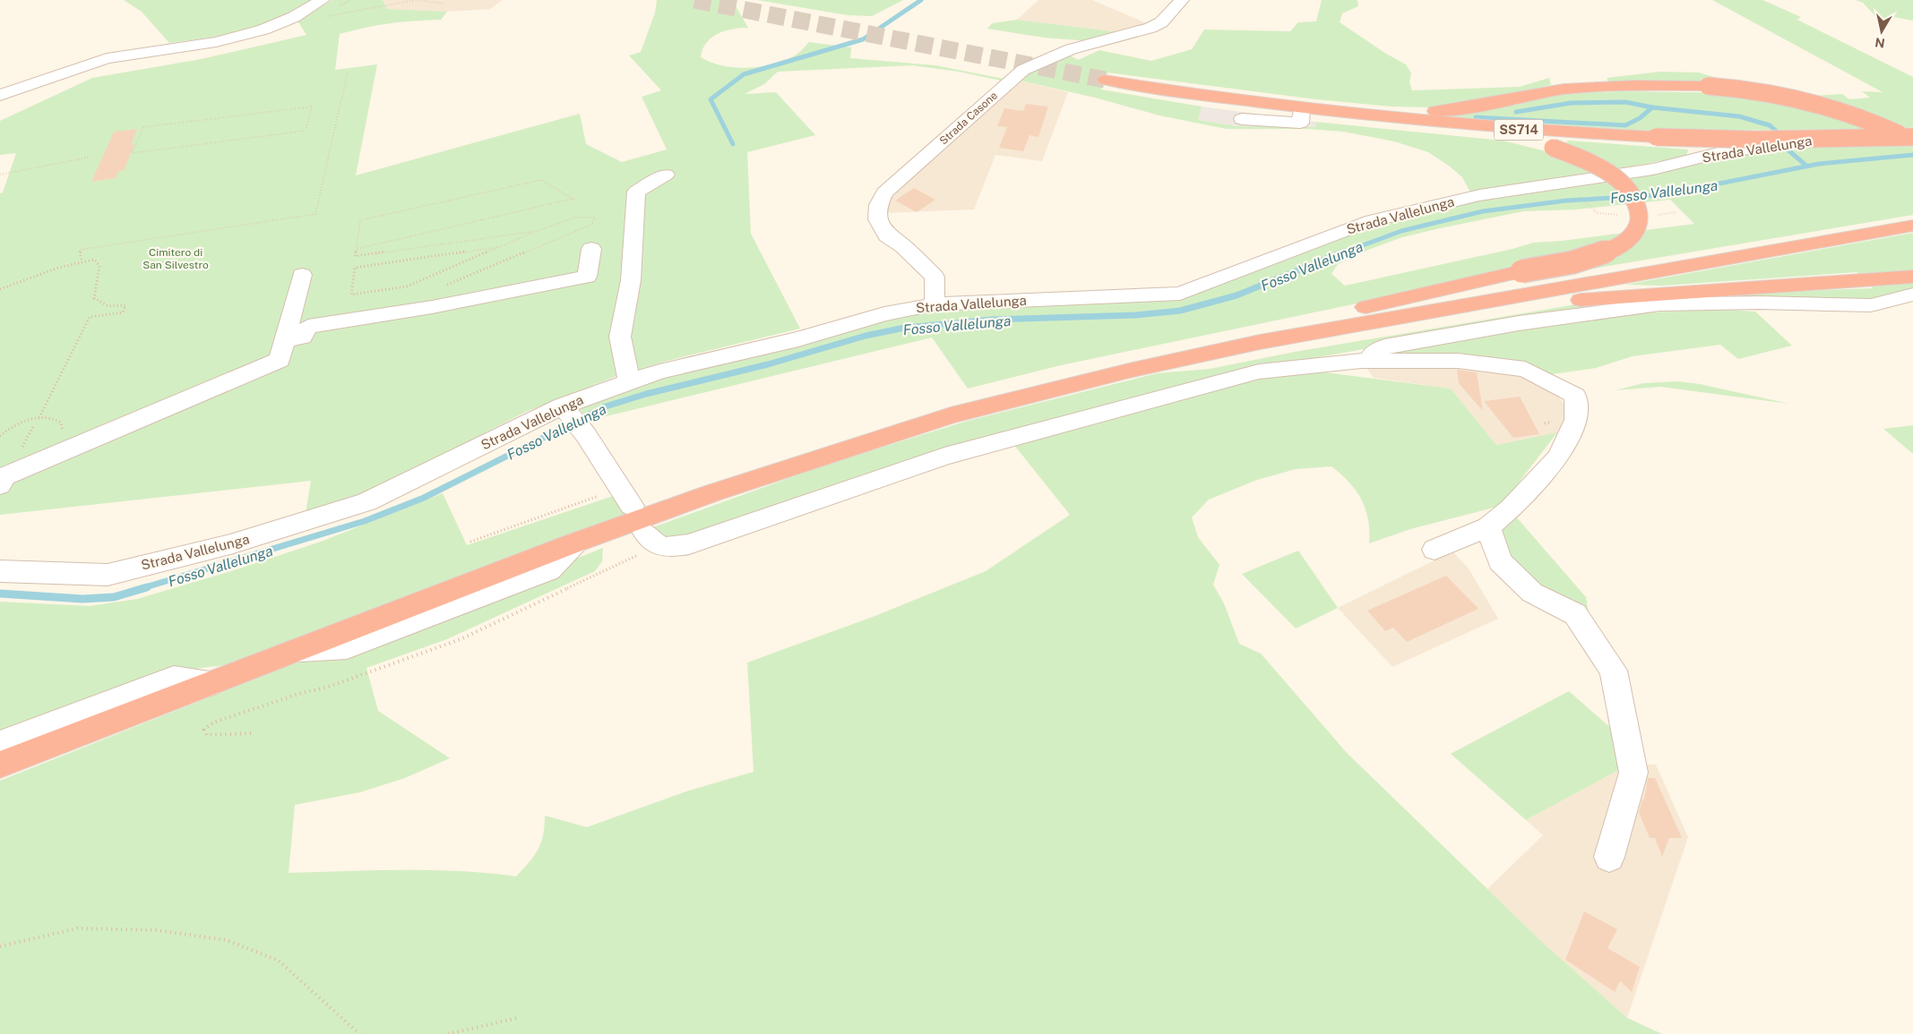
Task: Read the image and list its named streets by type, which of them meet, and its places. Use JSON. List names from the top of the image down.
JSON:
{
  "streets": {
    "highway": ["SS714"],
    "street": ["Strada Casone", "Strada Vallelunga"]
  },
  "crossings": [
    ["Strada Casone", "Strada Vallelunga"]
  ],
  "water": ["Fosso Vallelunga"],
  "parks": ["Cimitero di San Silvestro"],
  "north": "bottom"
}
